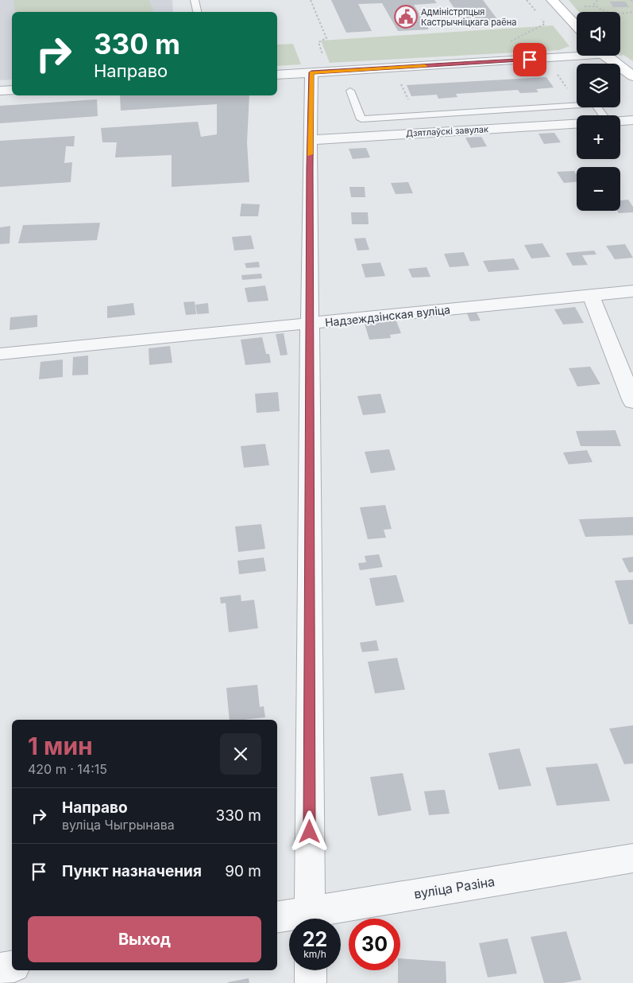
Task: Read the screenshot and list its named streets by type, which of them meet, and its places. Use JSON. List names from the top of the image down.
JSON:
{
  "streets": {
    "street": ["Дзятлаўскі завулак", "Надзеждзінская вуліца", "вуліца Разіна"]
  },
  "places": {
    "public building": ["Адміністрпцыя Кастрычніцкага раёна"]
  },
  "page": {
    "map_buttons": ["+", "−"],
    "turn": ["330 m", "Направо"],
    "heading": ["1 мин", "420 m · 14:15"],
    "list": [
      {
        "name": "Направо",
        "note": "вуліца Чыгрынава",
        "value": "330 m"
      },
      {
        "name": "Пункт назначения",
        "value": "90 m"
      }
    ],
    "buttons": "Выход",
    "speed": "22 km/h",
    "limit": "30"
  }
}
